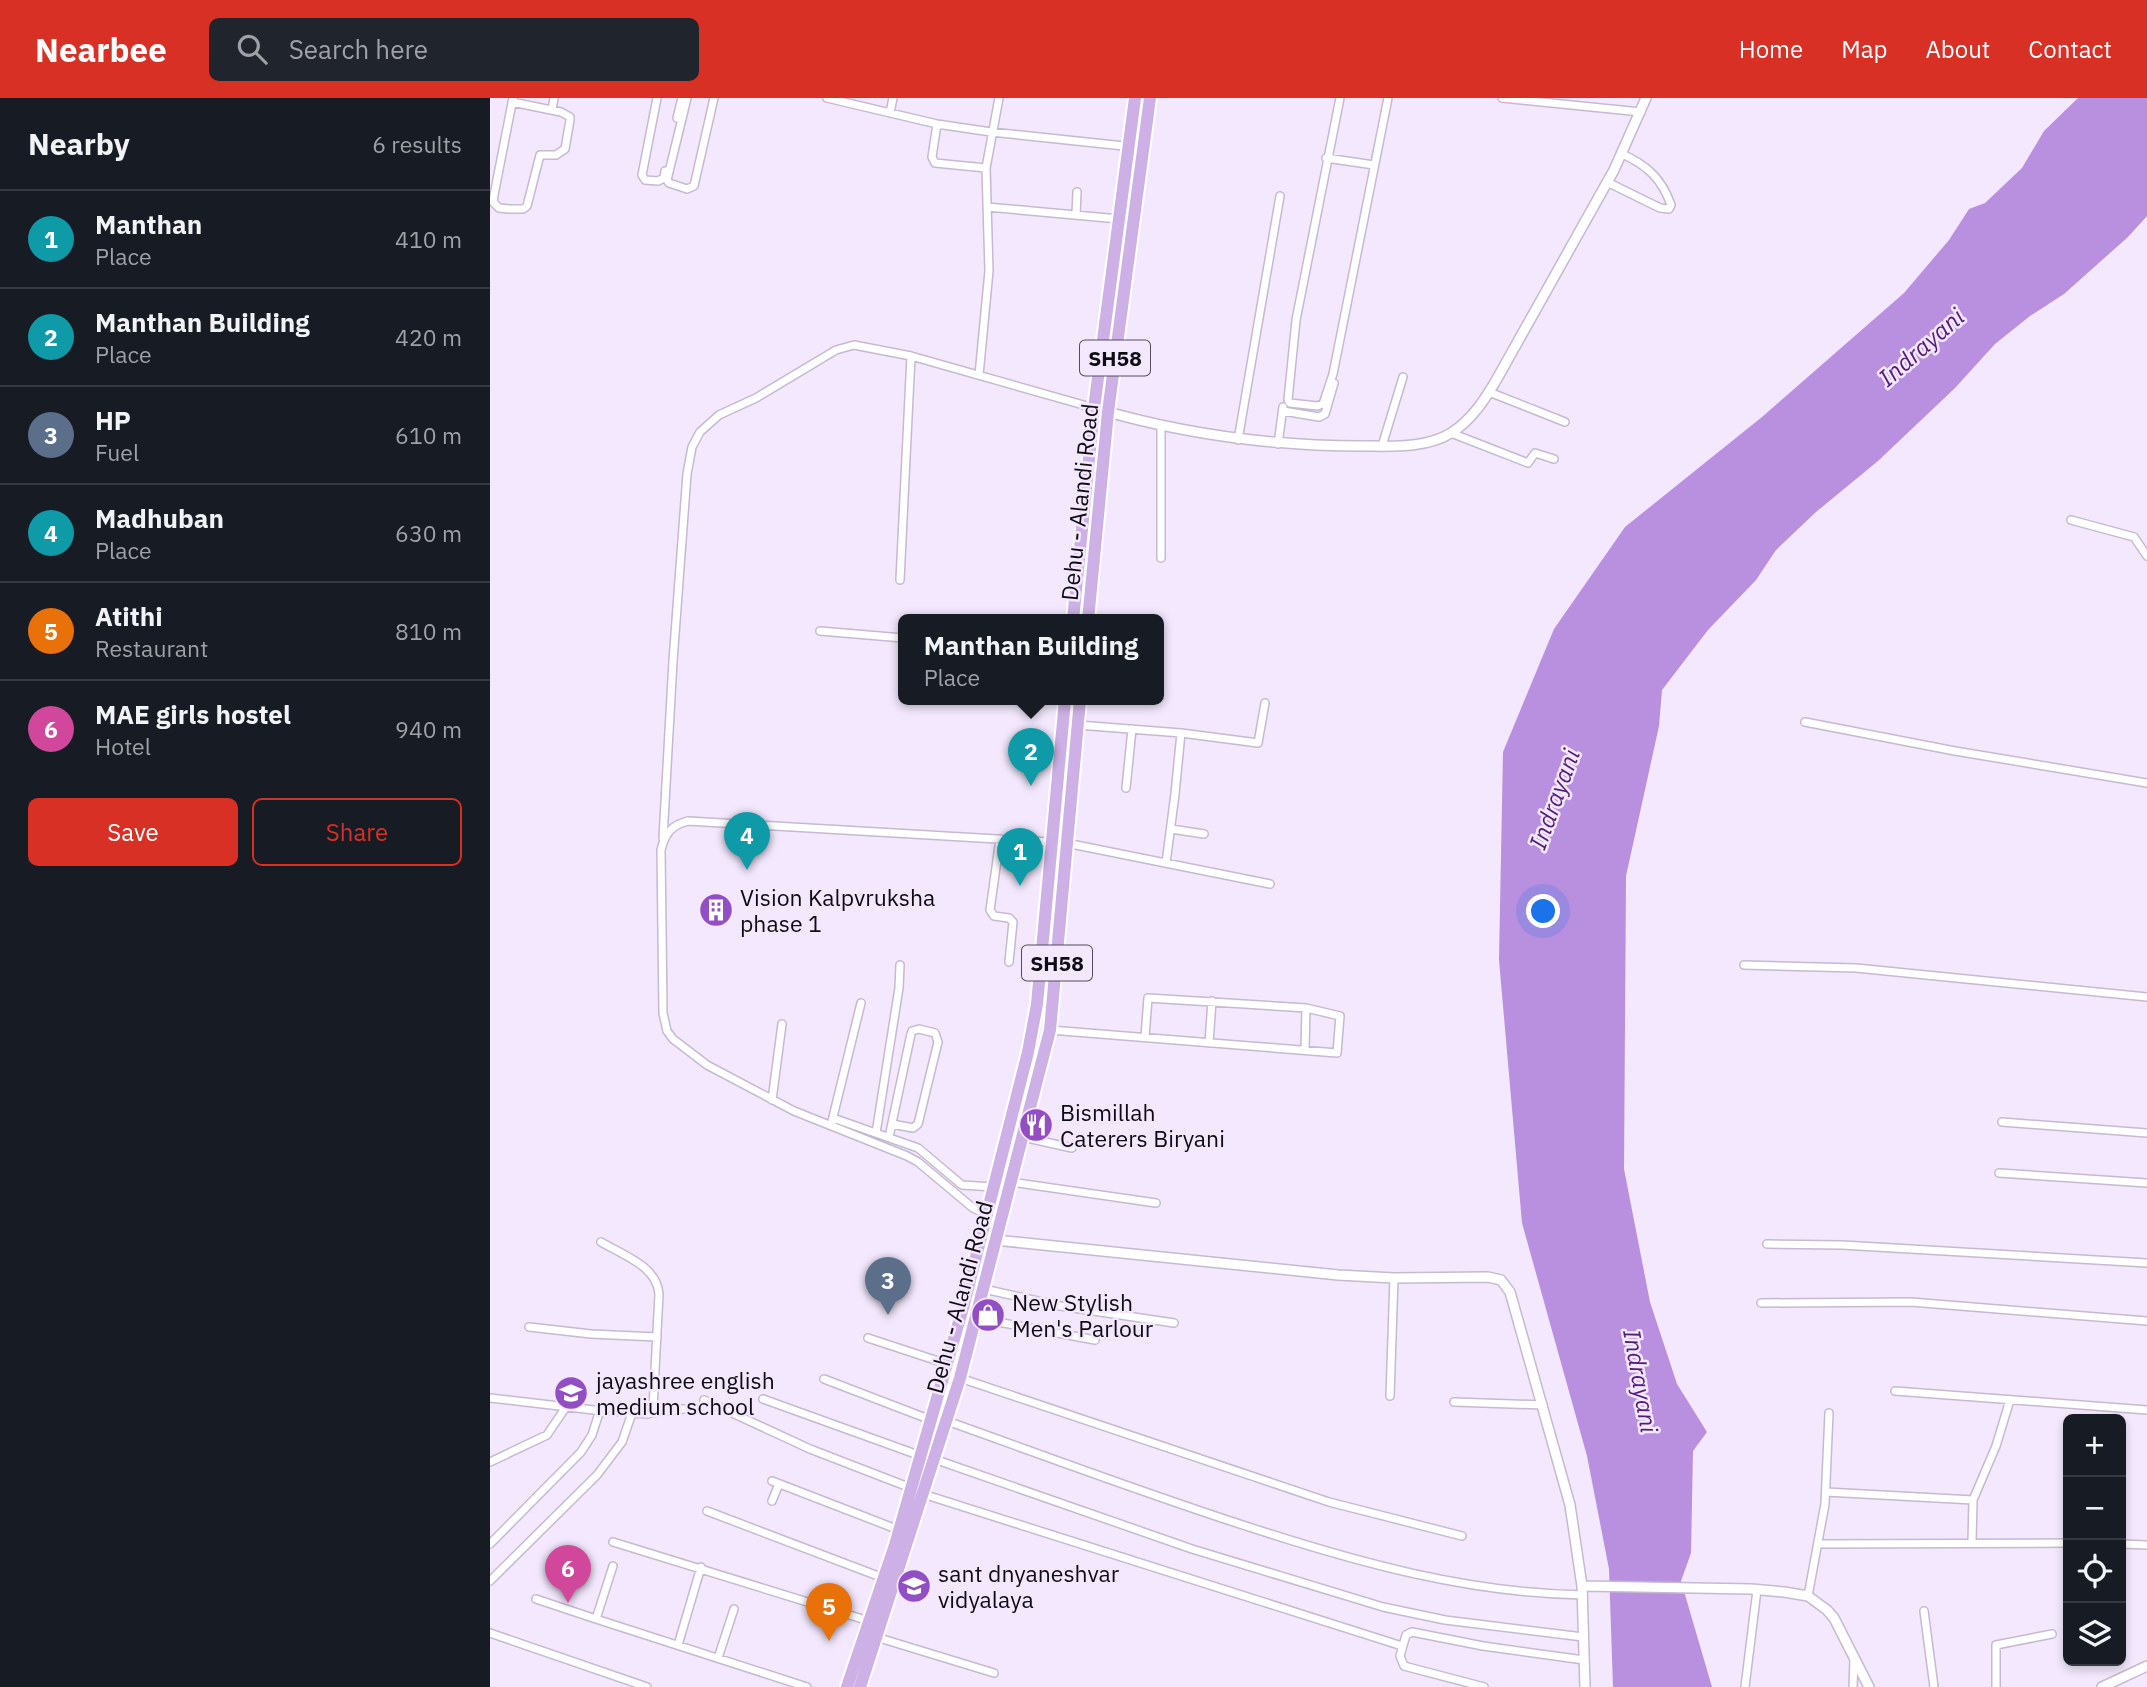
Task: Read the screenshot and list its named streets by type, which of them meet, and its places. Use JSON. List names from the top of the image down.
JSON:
{
  "streets": {
    "main road": ["SH58", "Dehu - Alandi Road"]
  },
  "water": ["Indrayani"],
  "places": {
    "building": ["Vision Kalpvruksha phase 1"],
    "restaurant": ["Bismillah Caterers Biryani"],
    "shop": ["New Stylish Men's Parlour"],
    "school or university": ["jayashree english medium school", "sant dnyaneshvar vidyalaya"]
  },
  "page": {
    "header": "Nearbee",
    "search": "Search here",
    "nav": [
      "Home",
      "Map",
      "About",
      "Contact"
    ],
    "heading": ["Nearby", "6 results"],
    "list": [
      {
        "mark": "1",
        "name": "Manthan",
        "note": "Place",
        "value": "410 m"
      },
      {
        "mark": "2",
        "name": "Manthan Building",
        "note": "Place",
        "value": "420 m"
      },
      {
        "mark": "3",
        "name": "HP",
        "note": "Fuel",
        "value": "610 m"
      },
      {
        "mark": "4",
        "name": "Madhuban",
        "note": "Place",
        "value": "630 m"
      },
      {
        "mark": "5",
        "name": "Atithi",
        "note": "Restaurant",
        "value": "810 m"
      },
      {
        "mark": "6",
        "name": "MAE girls hostel",
        "note": "Hotel",
        "value": "940 m"
      }
    ],
    "popup": ["Manthan Building", "Place"],
    "pins": [
      "2",
      "4",
      "1",
      "3",
      "6",
      "5"
    ],
    "buttons": ["Save", "Share"],
    "map_buttons": ["+", "−"]
  }
}
